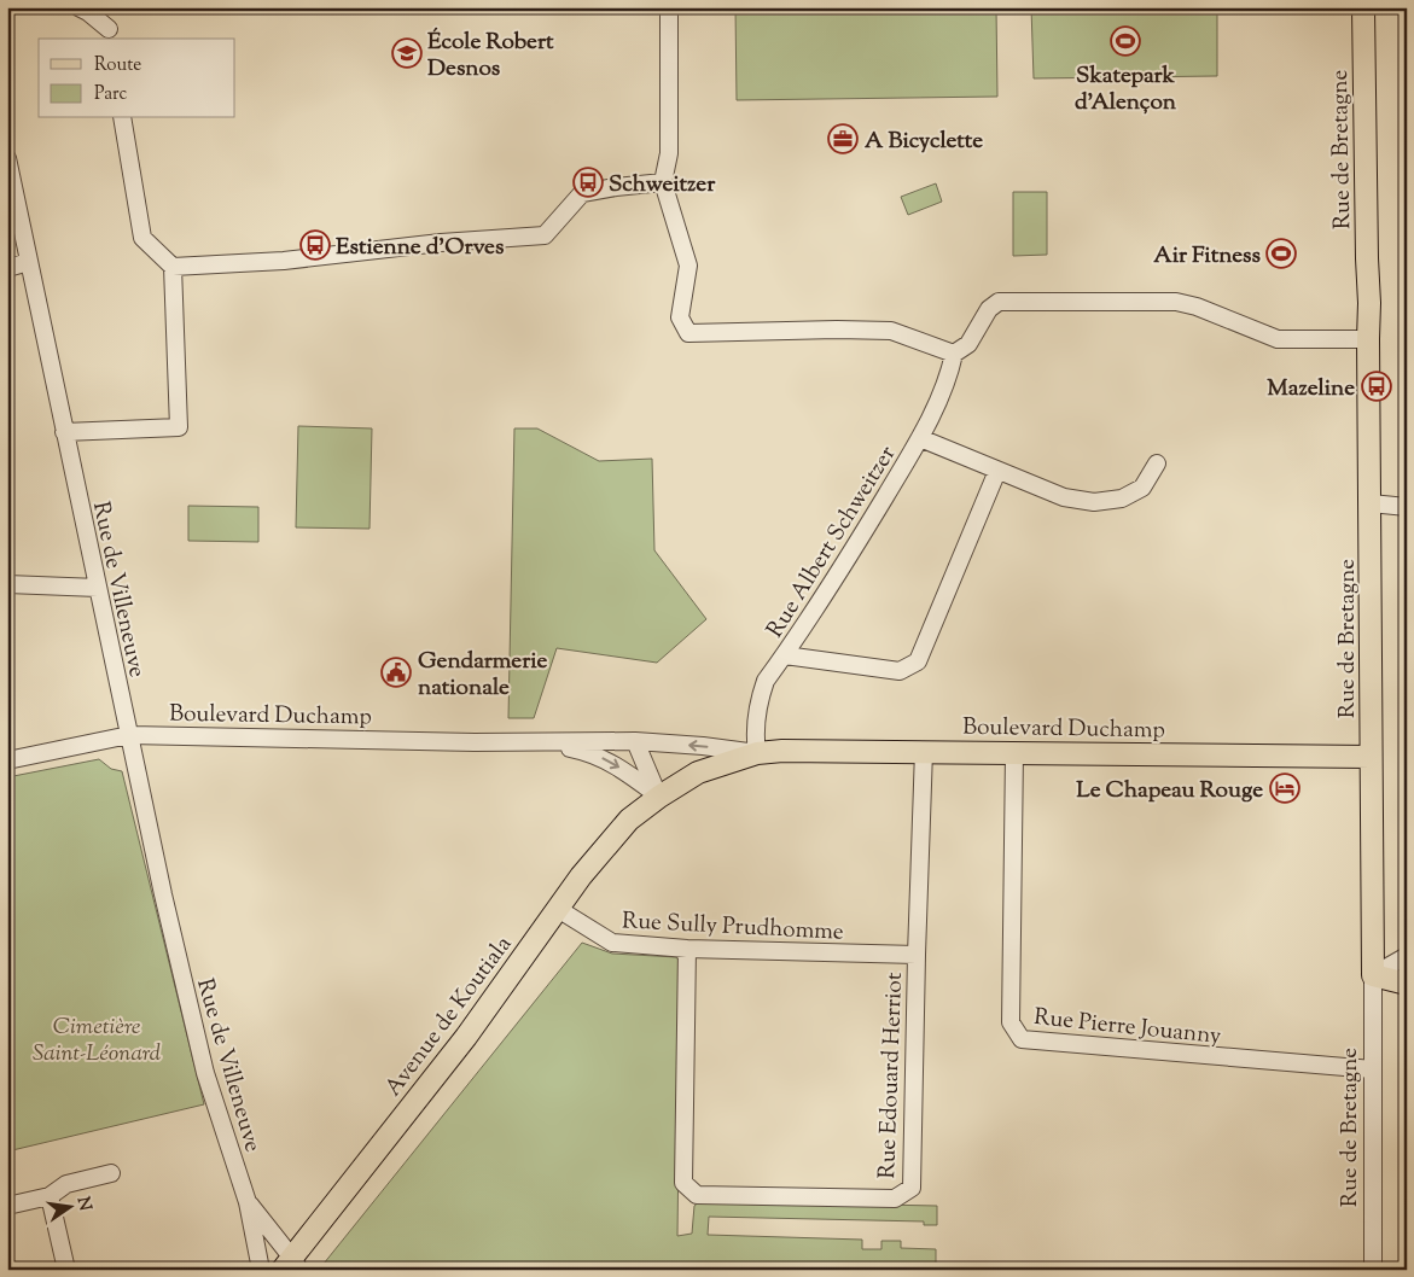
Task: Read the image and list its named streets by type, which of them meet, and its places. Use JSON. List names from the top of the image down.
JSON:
{
  "streets": {
    "main road": ["Rue de Bretagne", "Boulevard Duchamp", "Avenue de Koutiala"],
    "street": [
      "Rue Albert Schweitzer",
      "Rue de Villeneuve",
      "Rue Sully Prudhomme",
      "Rue Pierre Jouanny",
      "Rue Edouard Herriot"
    ]
  },
  "crossings": [
    ["Rue de Bretagne", "Boulevard Duchamp"],
    ["Rue de Bretagne", "Rue Pierre Jouanny"],
    ["Rue Albert Schweitzer", "Boulevard Duchamp"],
    ["Rue de Villeneuve", "Boulevard Duchamp"],
    ["Boulevard Duchamp", "Avenue de Koutiala"],
    ["Boulevard Duchamp", "Rue Pierre Jouanny"],
    ["Boulevard Duchamp", "Rue Edouard Herriot"],
    ["Rue Sully Prudhomme", "Avenue de Koutiala"],
    ["Rue Sully Prudhomme", "Rue Edouard Herriot"]
  ],
  "parks": ["Cimetière Saint-Léonard"],
  "places": {
    "sports": ["Skatepark d'Alençon", "Air Fitness"],
    "school or university": ["École Robert Desnos"],
    "office": ["A Bicyclette"],
    "bus stop": ["Schweitzer", "Estienne d'Orves", "Mazeline"],
    "public building": ["Gendarmerie nationale"],
    "hotel": ["Le Chapeau Rouge"]
  },
  "legend": ["Route", "Parc"],
  "north": "right"
}
